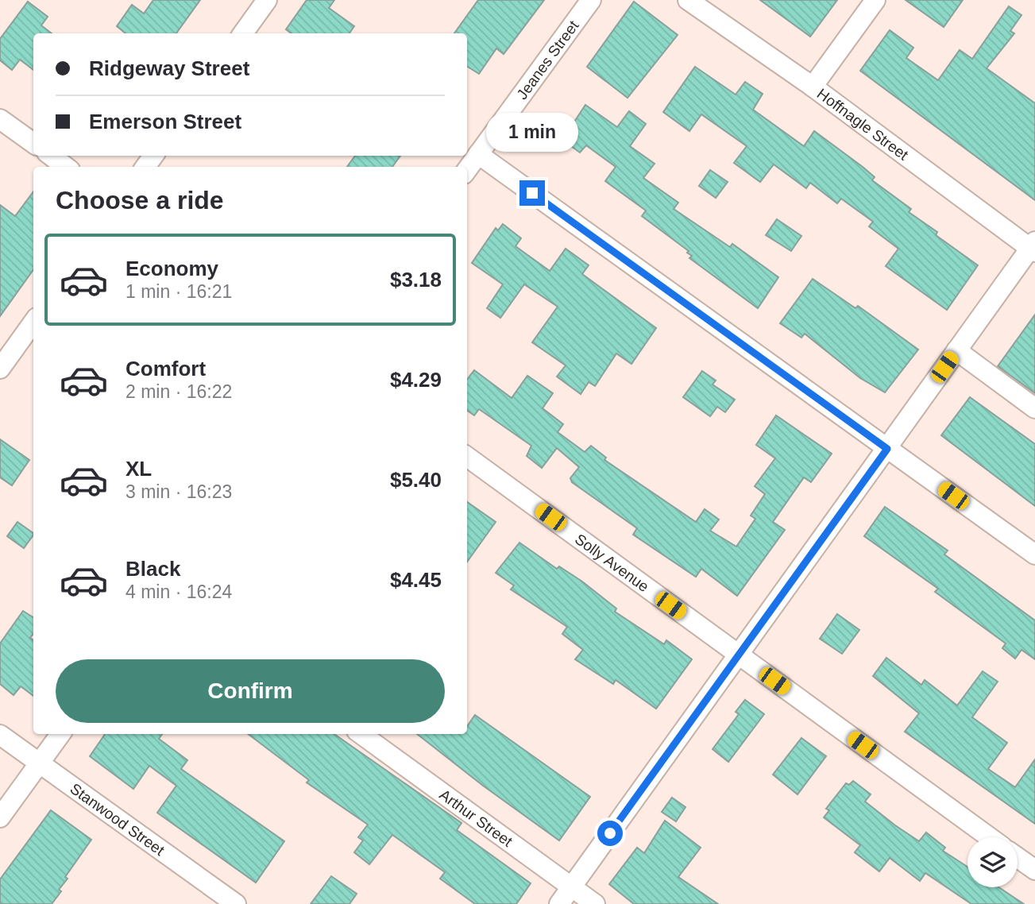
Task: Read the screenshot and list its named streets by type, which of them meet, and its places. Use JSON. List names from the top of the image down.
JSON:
{
  "streets": {
    "street": [
      "Jeanes Street",
      "Hoffnagle Street",
      "Solly Avenue",
      "Arthur Street",
      "Stanwood Street"
    ]
  },
  "page": {
    "banner": ["Ridgeway Street", "Emerson Street"],
    "bubble": "1 min",
    "heading": "Choose a ride",
    "list": [
      {
        "name": "Economy",
        "note": "1 min · 16:21",
        "value": "$3.18"
      },
      {
        "name": "Comfort",
        "note": "2 min · 16:22",
        "value": "$4.29"
      },
      {
        "name": "XL",
        "note": "3 min · 16:23",
        "value": "$5.40"
      },
      {
        "name": "Black",
        "note": "4 min · 16:24",
        "value": "$4.45"
      }
    ],
    "buttons": "Confirm"
  }
}
